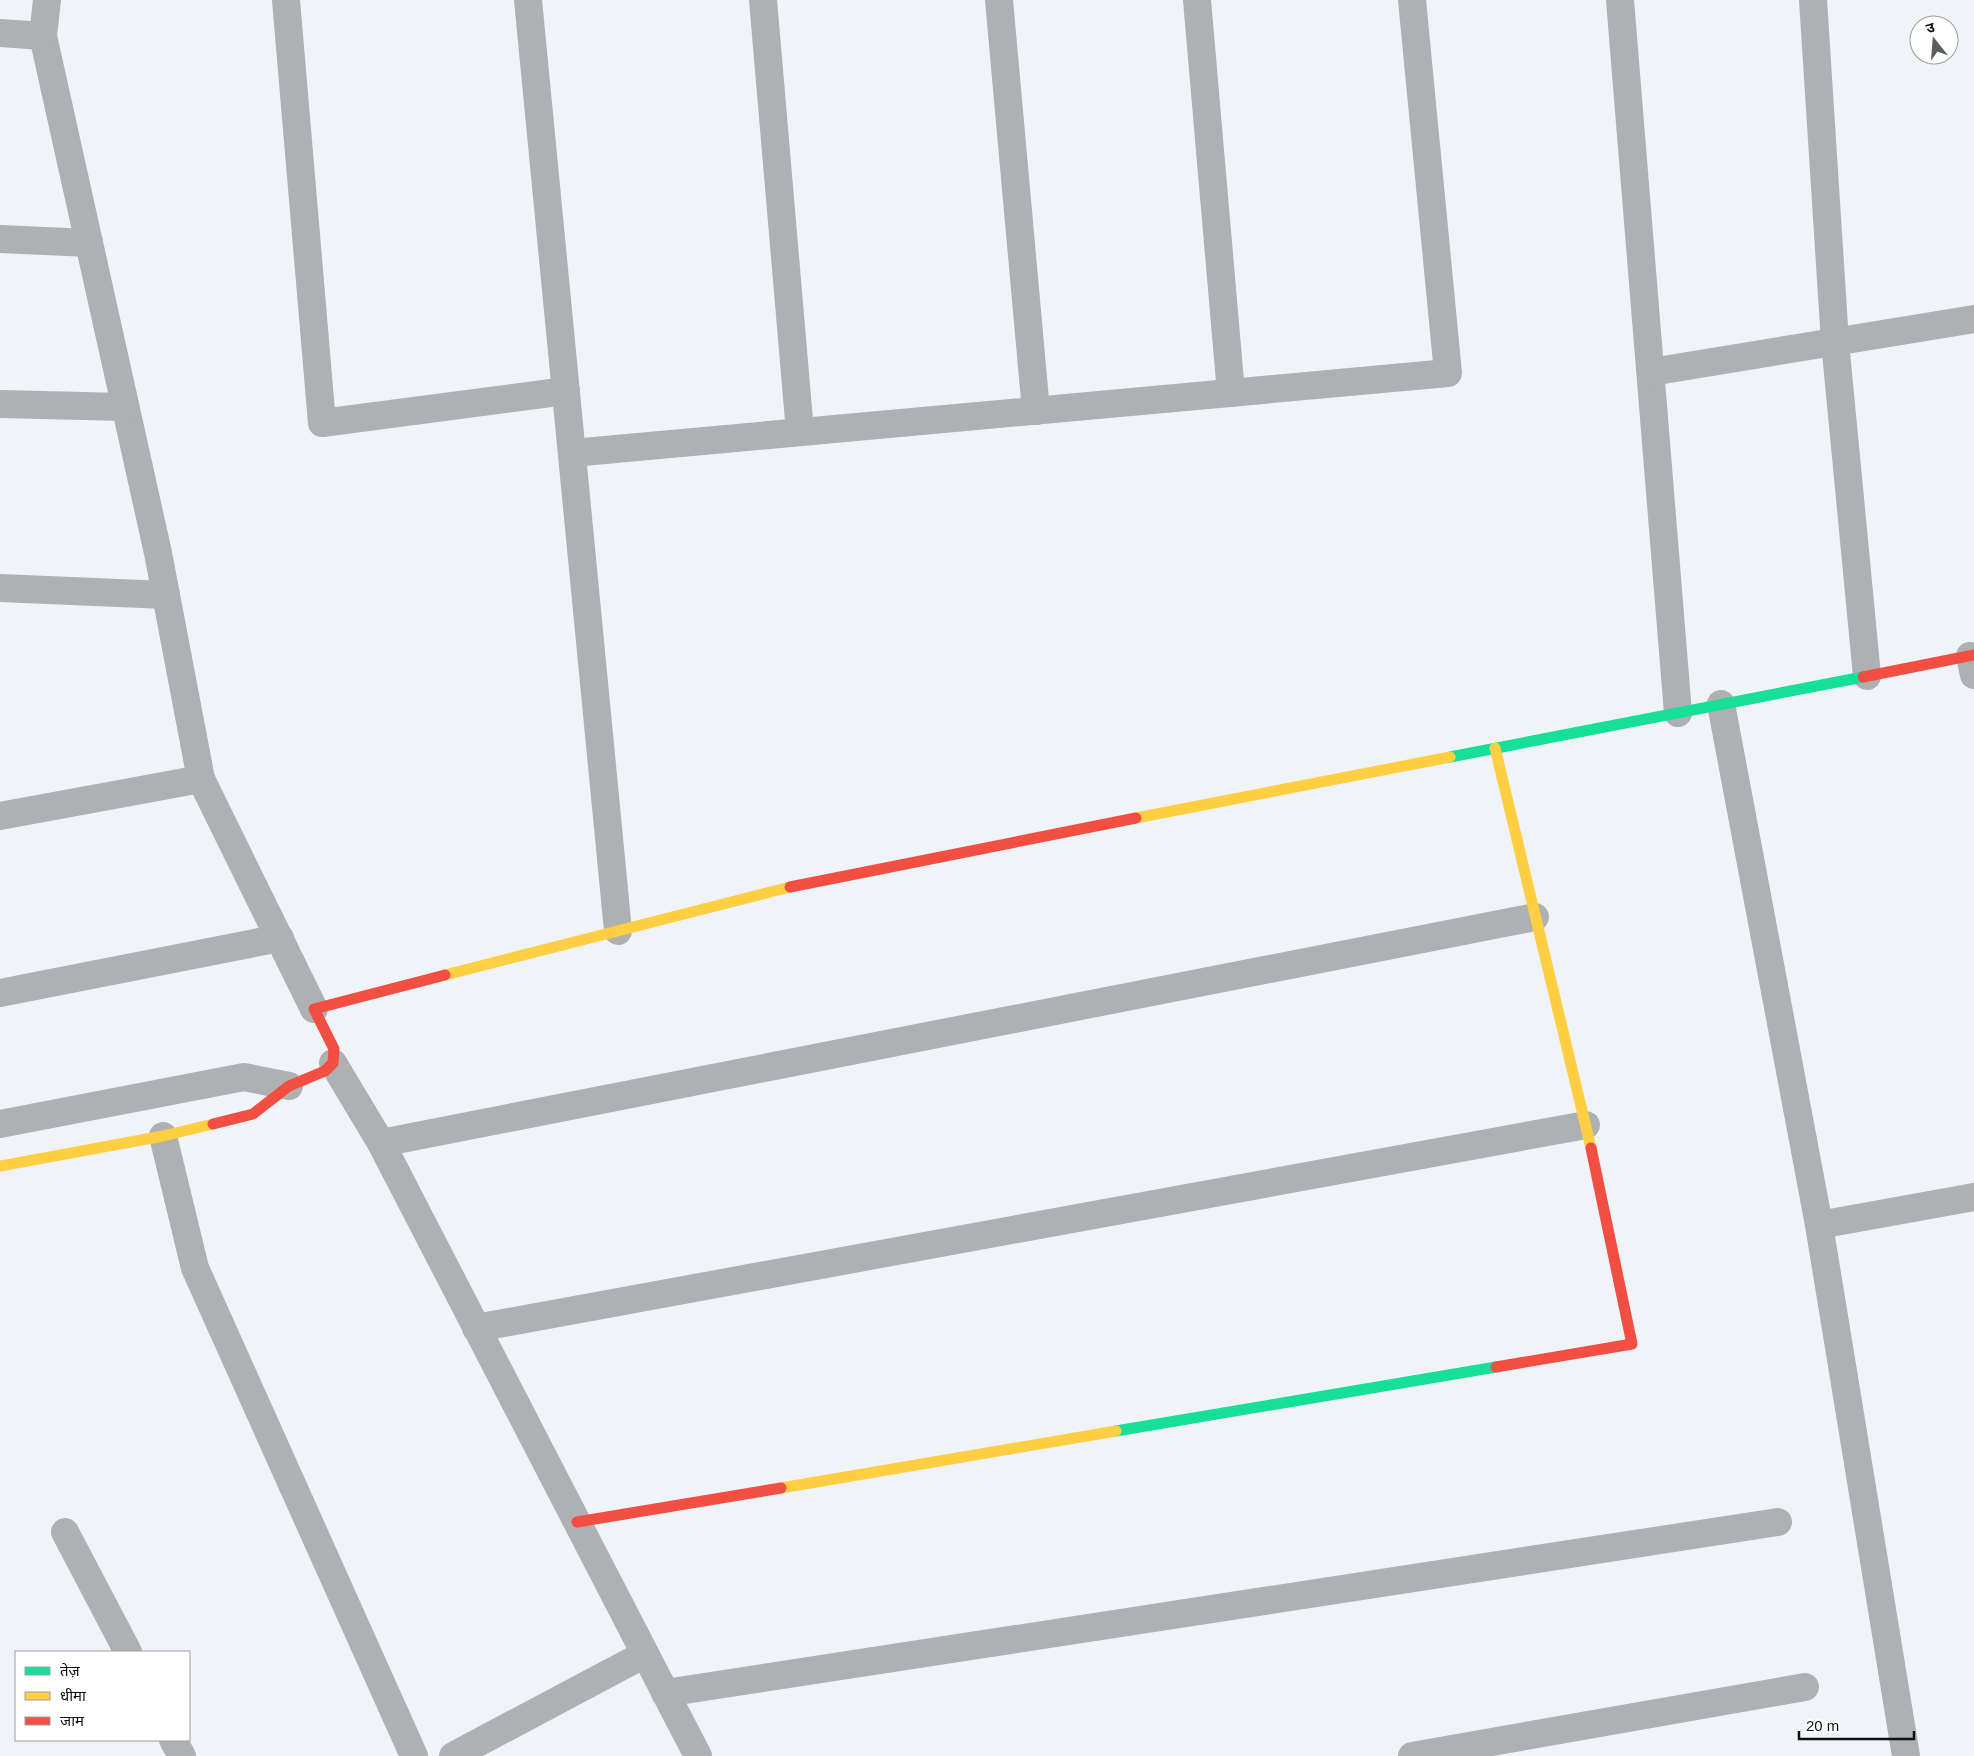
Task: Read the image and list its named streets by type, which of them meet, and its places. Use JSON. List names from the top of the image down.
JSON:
{
  "legend": ["तेज़", "धीमा", "जाम"],
  "scale_bar": "20 m",
  "north": "top"
}
